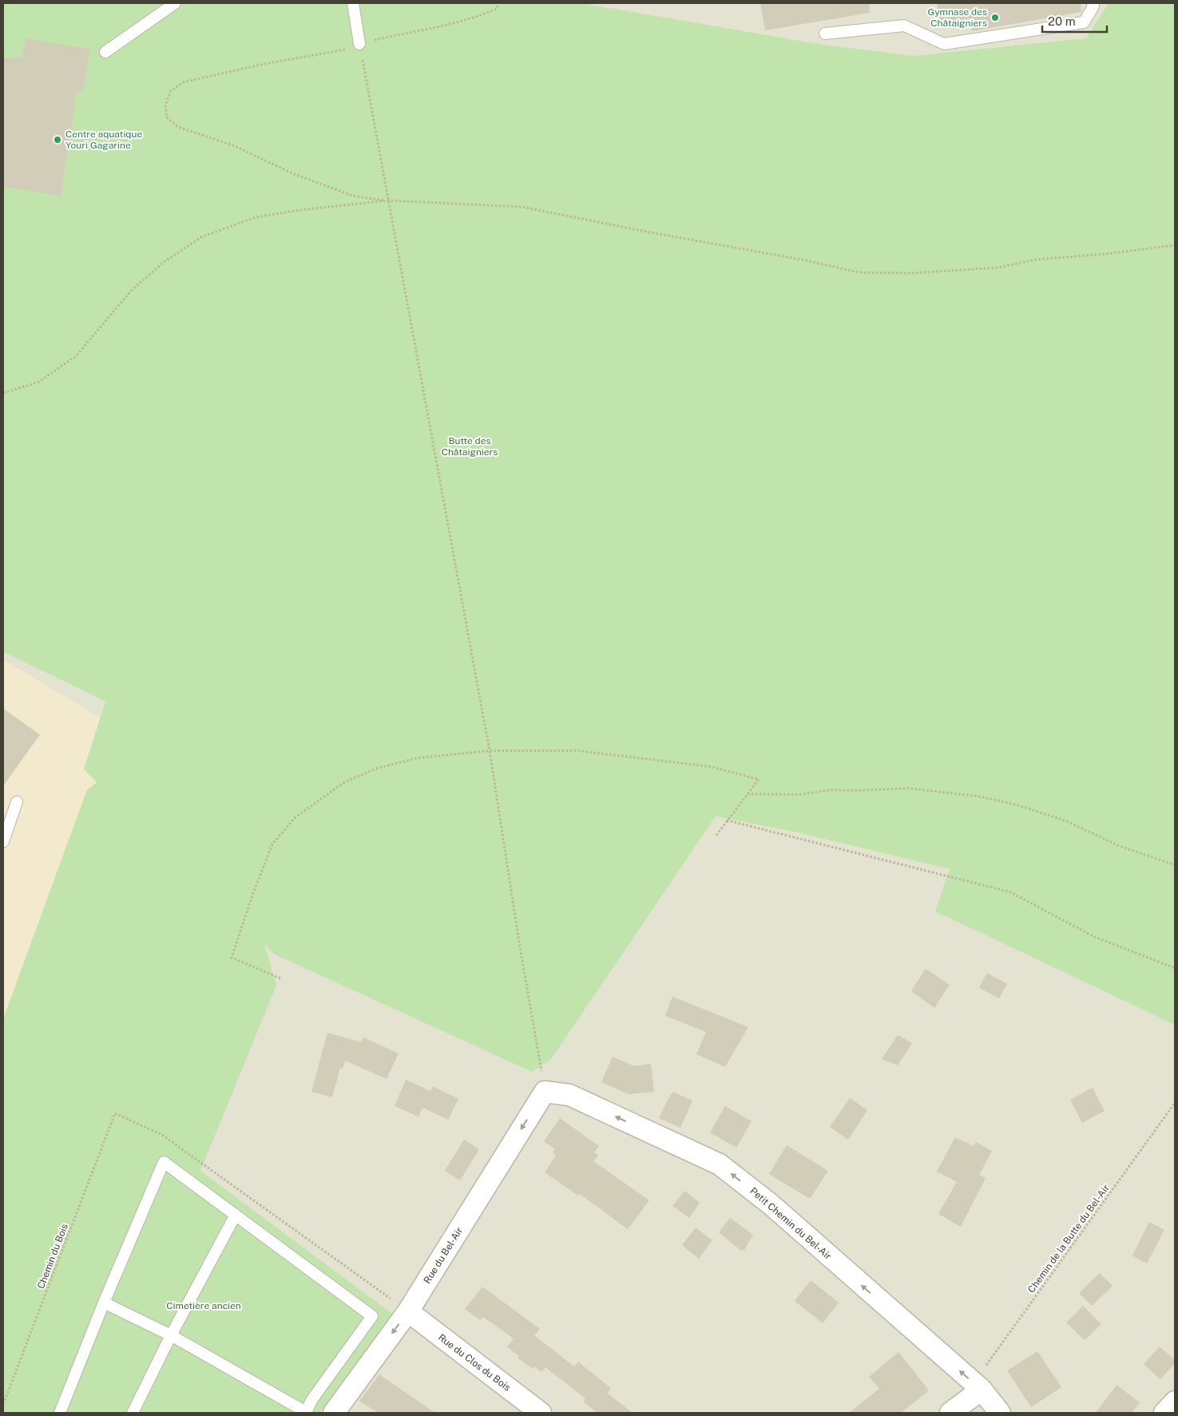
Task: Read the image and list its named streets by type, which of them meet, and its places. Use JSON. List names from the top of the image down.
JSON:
{
  "streets": {
    "street": ["Petit Chemin du Bel-Air", "Rue du Bel-Air", "Rue du Clos du Bois"],
    "path": ["Chemin de la Butte du Bel-Air", "Chemin du Bois"]
  },
  "crossings": [
    ["Petit Chemin du Bel-Air", "Chemin de la Butte du Bel-Air"],
    ["Petit Chemin du Bel-Air", "Rue du Bel-Air"],
    ["Rue du Bel-Air", "Chemin du Bois"],
    ["Rue du Bel-Air", "Rue du Clos du Bois"],
    ["Chemin du Bois", "Rue du Clos du Bois"]
  ],
  "one_way": ["Petit Chemin du Bel-Air", "Rue du Bel-Air"],
  "parks": ["Butte des Châtaigniers", "Cimetière ancien"],
  "places": ["Gymnase des Châtaigniers", "Centre aquatique Youri Gagarine"],
  "scale_bar": "20 m"
}
